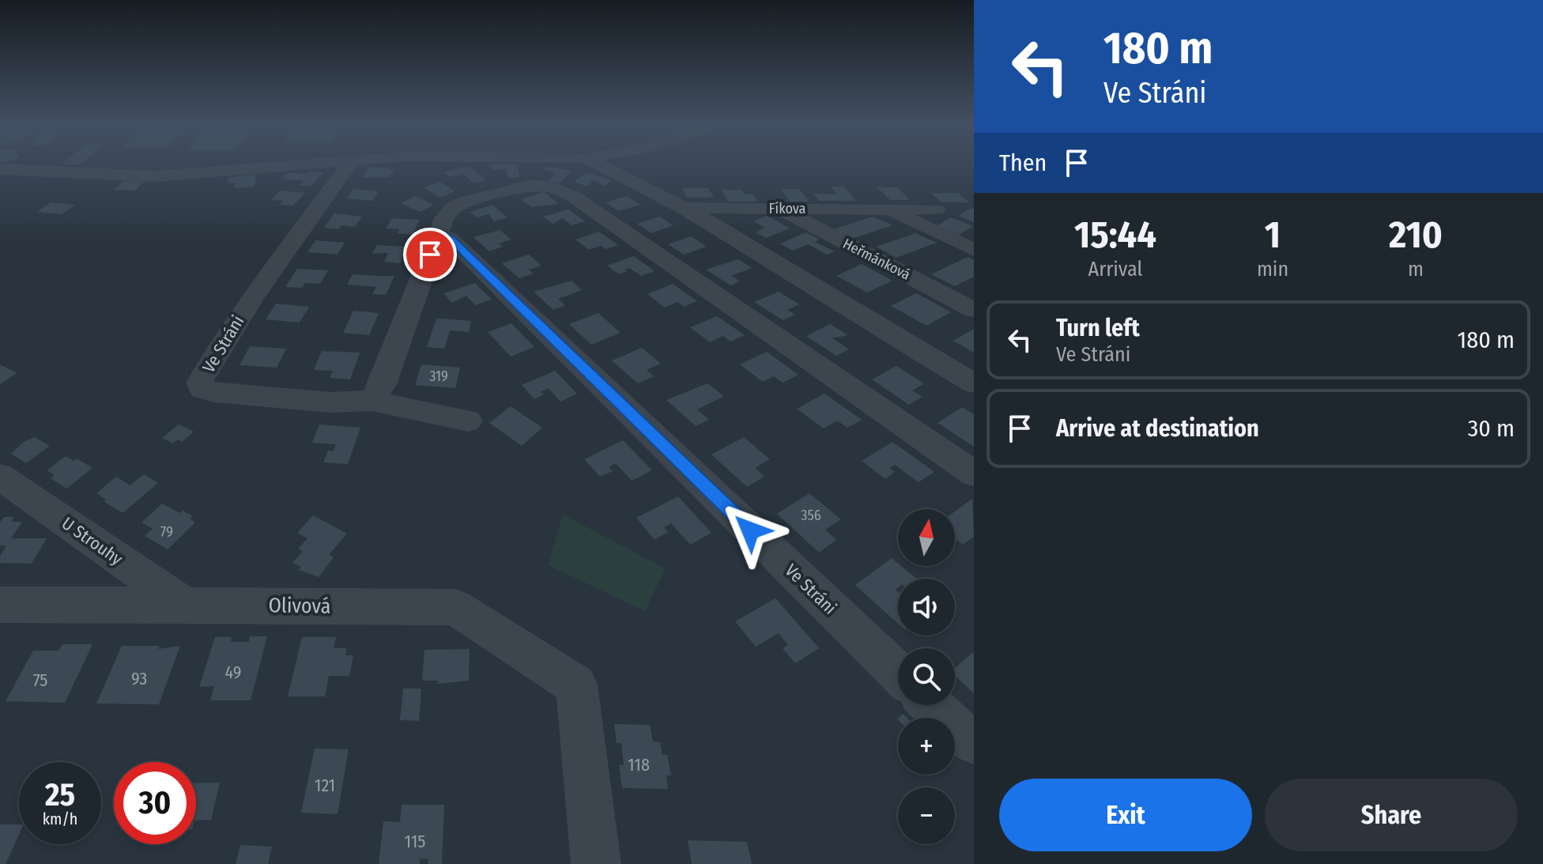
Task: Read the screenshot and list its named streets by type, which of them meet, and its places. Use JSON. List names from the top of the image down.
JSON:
{
  "streets": {
    "street": [
      "Fíkova",
      "Heřmánková",
      "Ve Stráni",
      "U Strouhy",
      "Olivová"
    ]
  },
  "crossings": [
    ["Fíkova", "Heřmánková"],
    ["U Strouhy", "Olivová"]
  ],
  "house_numbers": [
    "319",
    "356",
    "79",
    "49",
    "93",
    "75",
    "118",
    "121",
    "115"
  ],
  "north": "top",
  "page": {
    "turn": ["180 m", "Ve Stráni"],
    "then": "Then",
    "eta": [
      "15:44",
      "Arrival",
      "1",
      "min",
      "210",
      "m"
    ],
    "list": [
      {
        "name": "Turn left",
        "note": "Ve Stráni",
        "value": "180 m"
      },
      {
        "name": "Arrive at destination",
        "value": "30 m"
      }
    ],
    "map_buttons": ["+", "−"],
    "speed": "25 km/h",
    "limit": "30",
    "buttons": ["Exit", "Share"]
  }
}
